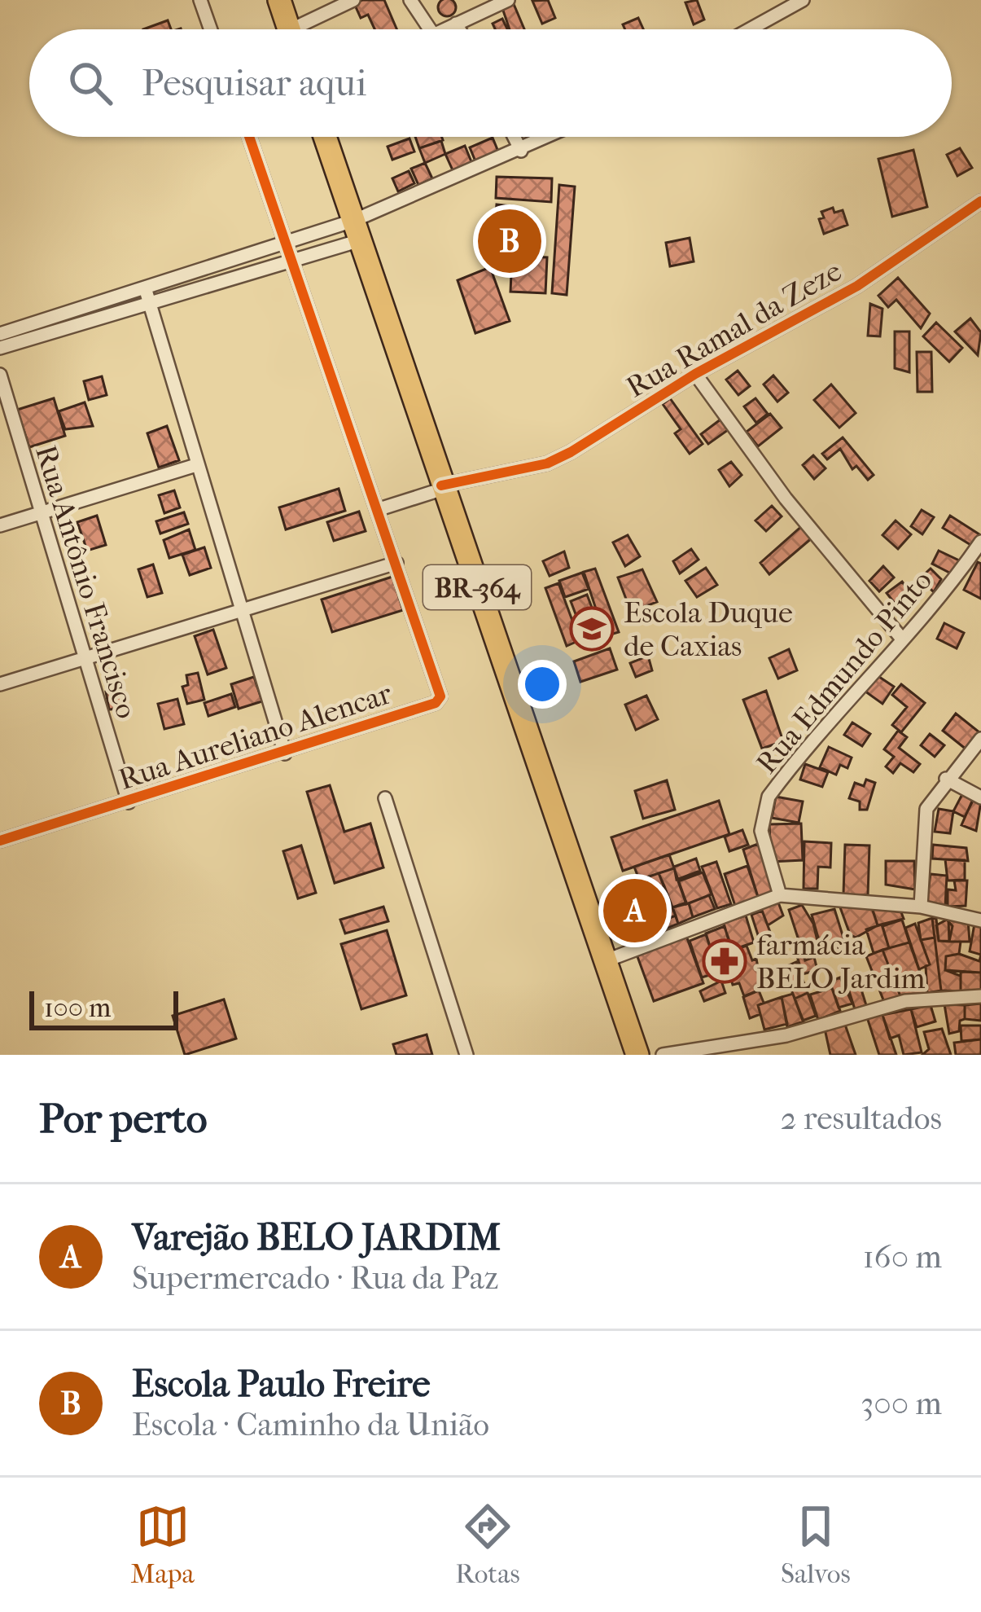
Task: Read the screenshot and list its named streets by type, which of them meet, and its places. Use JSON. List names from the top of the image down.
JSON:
{
  "streets": {
    "highway": ["BR-364"],
    "street": [
      "Rua Ramal da Zeze",
      "Rua Antônio Francisco",
      "Rua Edmundo Pinto",
      "Rua Aureliano Alencar"
    ]
  },
  "crossings": [
    ["Rua Ramal da Zeze", "BR-364"],
    ["Rua Antônio Francisco", "Rua Aureliano Alencar"],
    ["BR-364", "Rua Aureliano Alencar"]
  ],
  "places": {
    "school or university": ["Escola Duque de Caxias"],
    "pharmacy": ["farmácia BELO Jardim"]
  },
  "scale_bar": "100 m",
  "page": {
    "search": "Pesquisar aqui",
    "pins": ["B", "A"],
    "scale": "100 m",
    "heading": ["Por perto", "2 resultados"],
    "list": [
      {
        "mark": "A",
        "name": "Varejão BELO JARDIM",
        "note": "Supermercado · Rua da Paz",
        "value": "160 m"
      },
      {
        "mark": "B",
        "name": "Escola Paulo Freire",
        "note": "Escola · Caminho da União",
        "value": "300 m"
      }
    ],
    "nav": ["Mapa", "Rotas", "Salvos"]
  }
}
